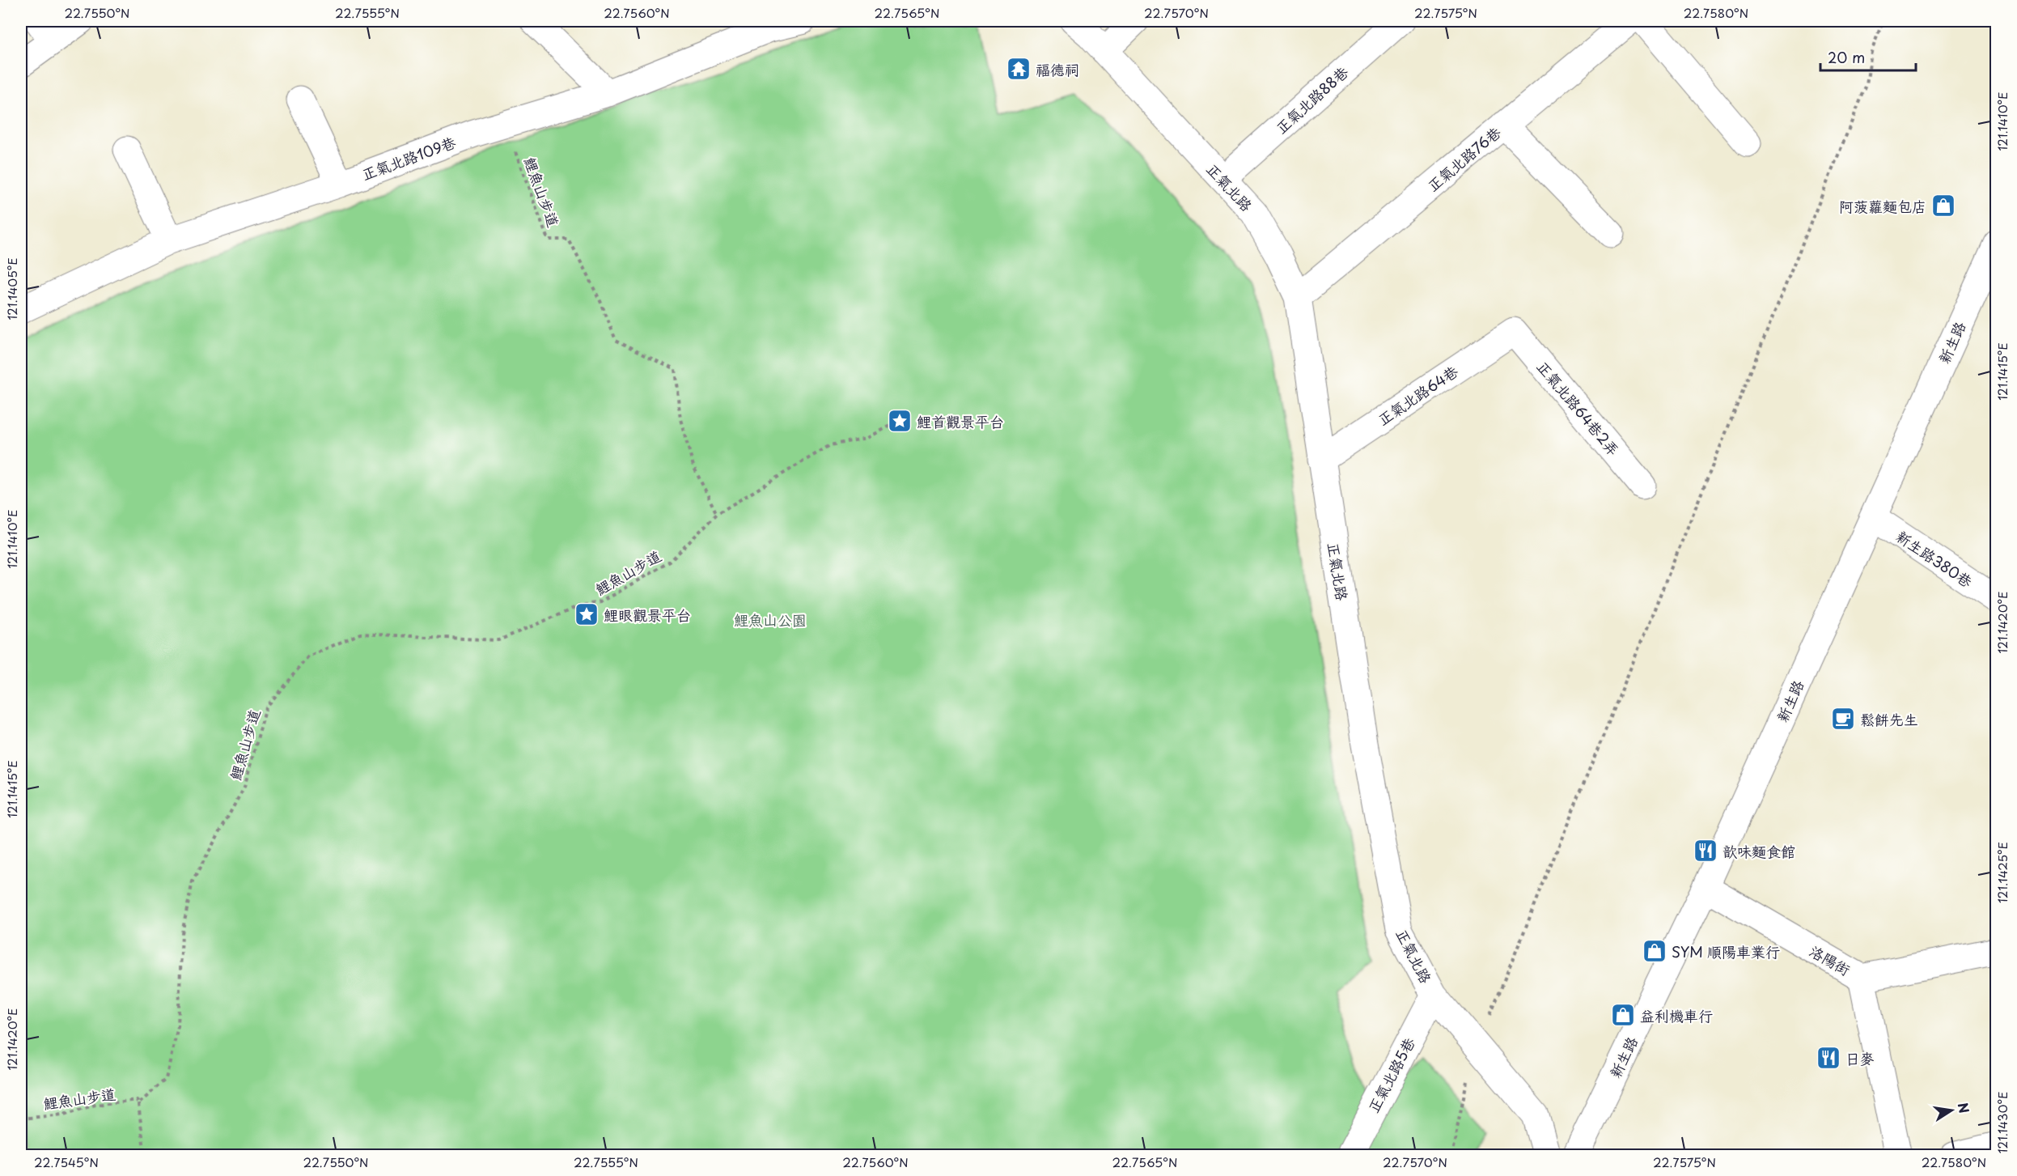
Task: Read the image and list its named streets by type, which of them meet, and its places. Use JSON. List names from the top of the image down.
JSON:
{
  "streets": {
    "street": [
      "正氣北路88巷",
      "正氣北路109巷",
      "正氣北路76巷",
      "正氣北路",
      "新生路",
      "正氣北路64巷",
      "正氣北路64巷2弄",
      "新生路380巷",
      "洛陽街",
      "正氣北路5巷"
    ],
    "path": ["鯉魚山步道"]
  },
  "crossings": [
    ["正氣北路88巷", "正氣北路"],
    ["正氣北路109巷", "鯉魚山步道"],
    ["正氣北路76巷", "正氣北路"],
    ["正氣北路", "正氣北路64巷"],
    ["正氣北路", "正氣北路5巷"],
    ["新生路", "新生路380巷"],
    ["新生路", "洛陽街"],
    ["正氣北路64巷", "正氣北路64巷2弄"]
  ],
  "parks": ["鯉魚山公園"],
  "places": {
    "temple": ["福德祠"],
    "shop": ["阿菠蘿麵包店", "SYM 順陽車業行", "益利機車行"],
    "place": ["鯉首觀景平台", "鯉眼觀景平台"],
    "cafe": ["鬆餅先生"],
    "restaurant": ["歆味麵食館", "日麥"]
  },
  "scale_bar": "20 m",
  "north": "right",
  "coordinates": [
    "22.7550°N",
    "22.7555°N",
    "22.7560°N",
    "22.7565°N",
    "22.7570°N",
    "22.7575°N",
    "22.7580°N",
    "121.1410°E",
    "121.1405°E",
    "121.1415°E",
    "121.1420°E",
    "121.1425°E",
    "121.1430°E",
    "22.7545°N"
  ]
}
